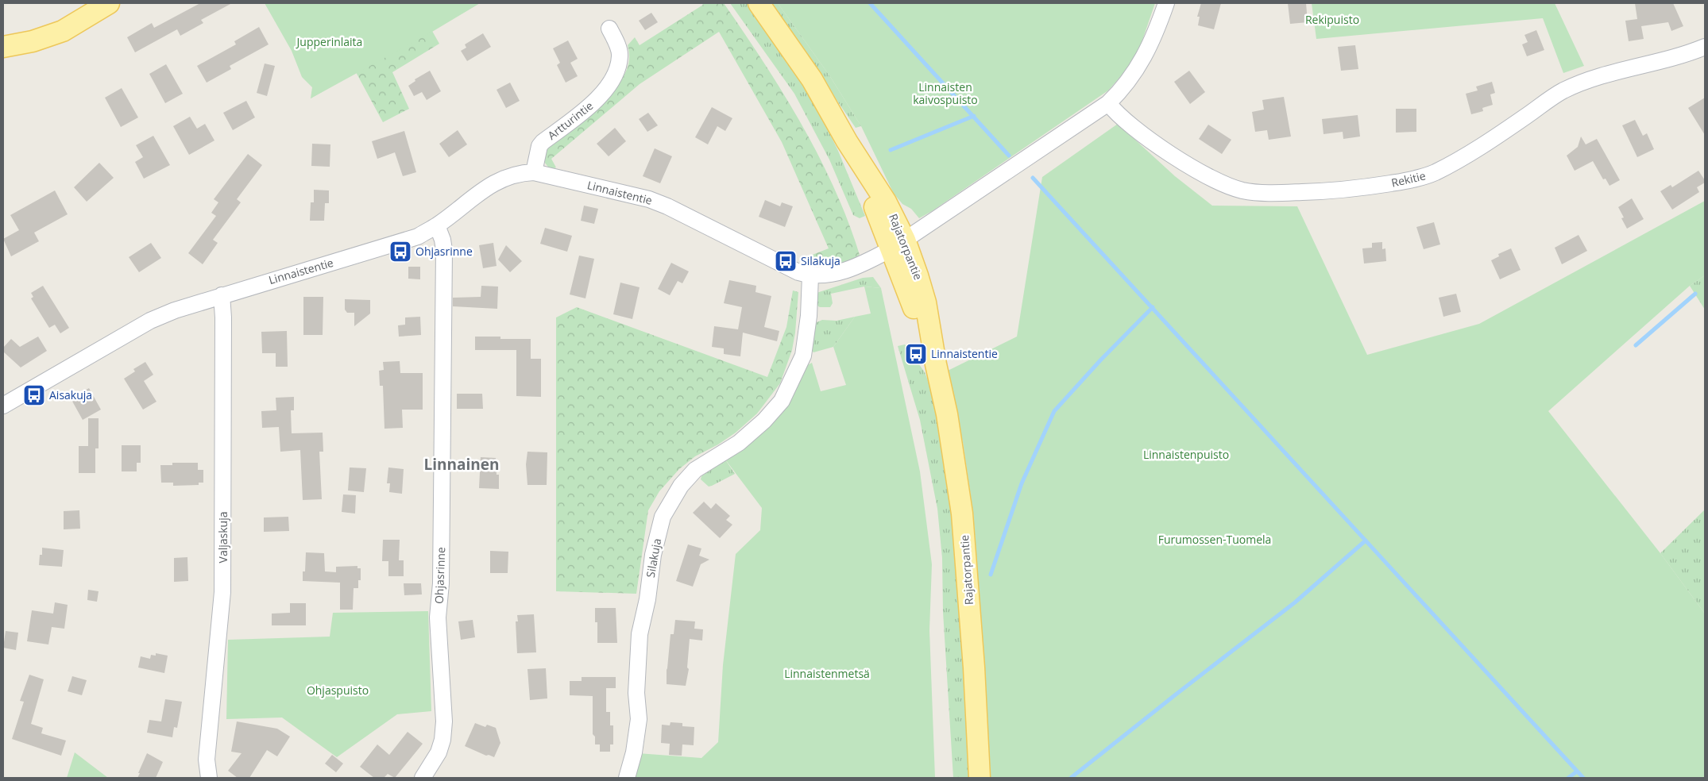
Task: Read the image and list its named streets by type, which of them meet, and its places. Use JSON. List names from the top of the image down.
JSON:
{
  "streets": {
    "main road": ["Rajatorpantie"],
    "street": [
      "Artturintie",
      "Rekitie",
      "Linnaistentie",
      "Valjaskuja",
      "Silakuja",
      "Ohjasrinne"
    ]
  },
  "crossings": [
    ["Artturintie", "Linnaistentie"],
    ["Rekitie", "Linnaistentie"],
    ["Linnaistentie", "Rajatorpantie"],
    ["Linnaistentie", "Valjaskuja"],
    ["Linnaistentie", "Silakuja"],
    ["Linnaistentie", "Ohjasrinne"]
  ],
  "districts": ["Linnainen"],
  "parks": [
    "Rekipuisto",
    "Jupperinlaita",
    "Linnaisten kaivospuisto",
    "Linnaistenpuisto",
    "Furumossen-Tuomela",
    "Linnaistenmetsä",
    "Ohjaspuisto"
  ],
  "places": {
    "bus stop": [
      "Ohjasrinne",
      "Silakuja",
      "Linnaistentie",
      "Aisakuja"
    ]
  }
}
